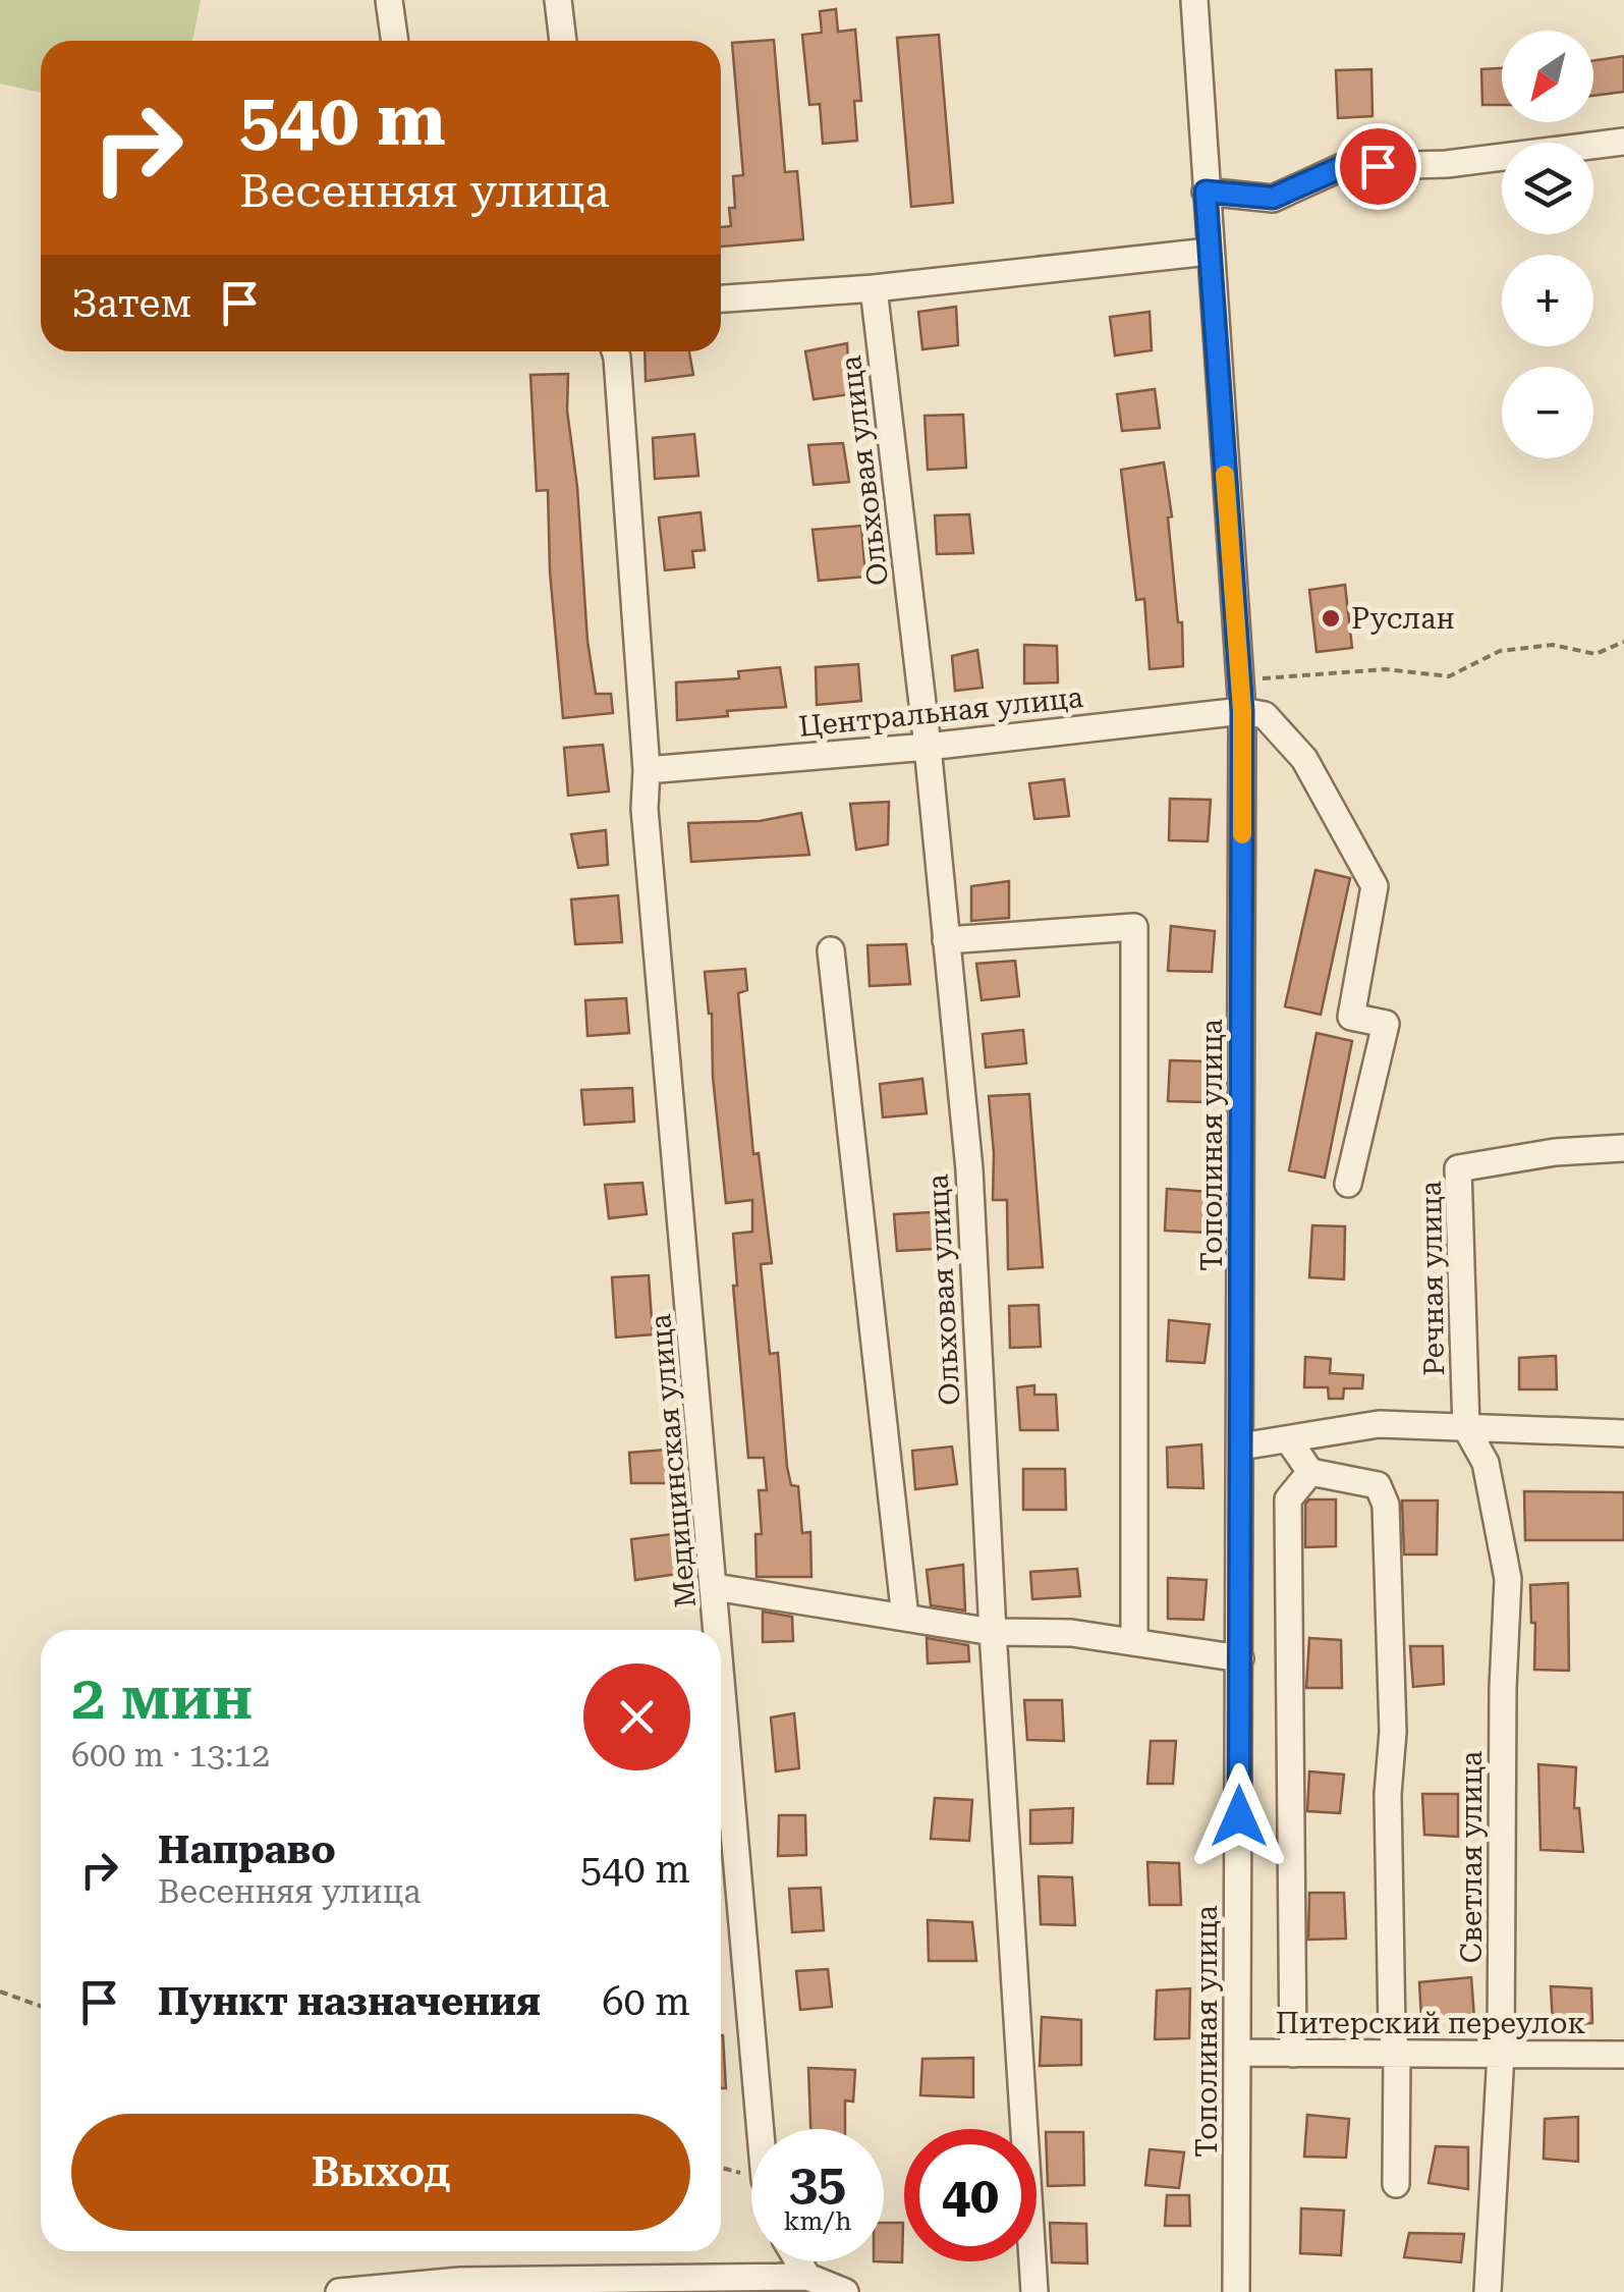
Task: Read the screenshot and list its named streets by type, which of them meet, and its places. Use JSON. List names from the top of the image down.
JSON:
{
  "streets": {
    "street": [
      "Ольховая улица",
      "Центральная улица",
      "Тополиная улица",
      "Речная улица",
      "Медицинская улица",
      "Светлая улица",
      "Питерский переулок"
    ]
  },
  "crossings": [
    ["Ольховая улица", "Центральная улица"],
    ["Центральная улица", "Тополиная улица"],
    ["Центральная улица", "Медицинская улица"],
    ["Тополиная улица", "Питерский переулок"],
    ["Речная улица", "Светлая улица"],
    ["Светлая улица", "Питерский переулок"]
  ],
  "places": ["Руслан"],
  "north": "bottom left",
  "page": {
    "map_buttons": ["+", "−"],
    "turn": ["540 m", "Весенняя улица"],
    "then": "Затем",
    "heading": ["2 мин", "600 m · 13:12"],
    "list": [
      {
        "name": "Направо",
        "note": "Весенняя улица",
        "value": "540 m"
      },
      {
        "name": "Пункт назначения",
        "value": "60 m"
      }
    ],
    "buttons": "Выход",
    "speed": "35 km/h",
    "limit": "40"
  }
}
